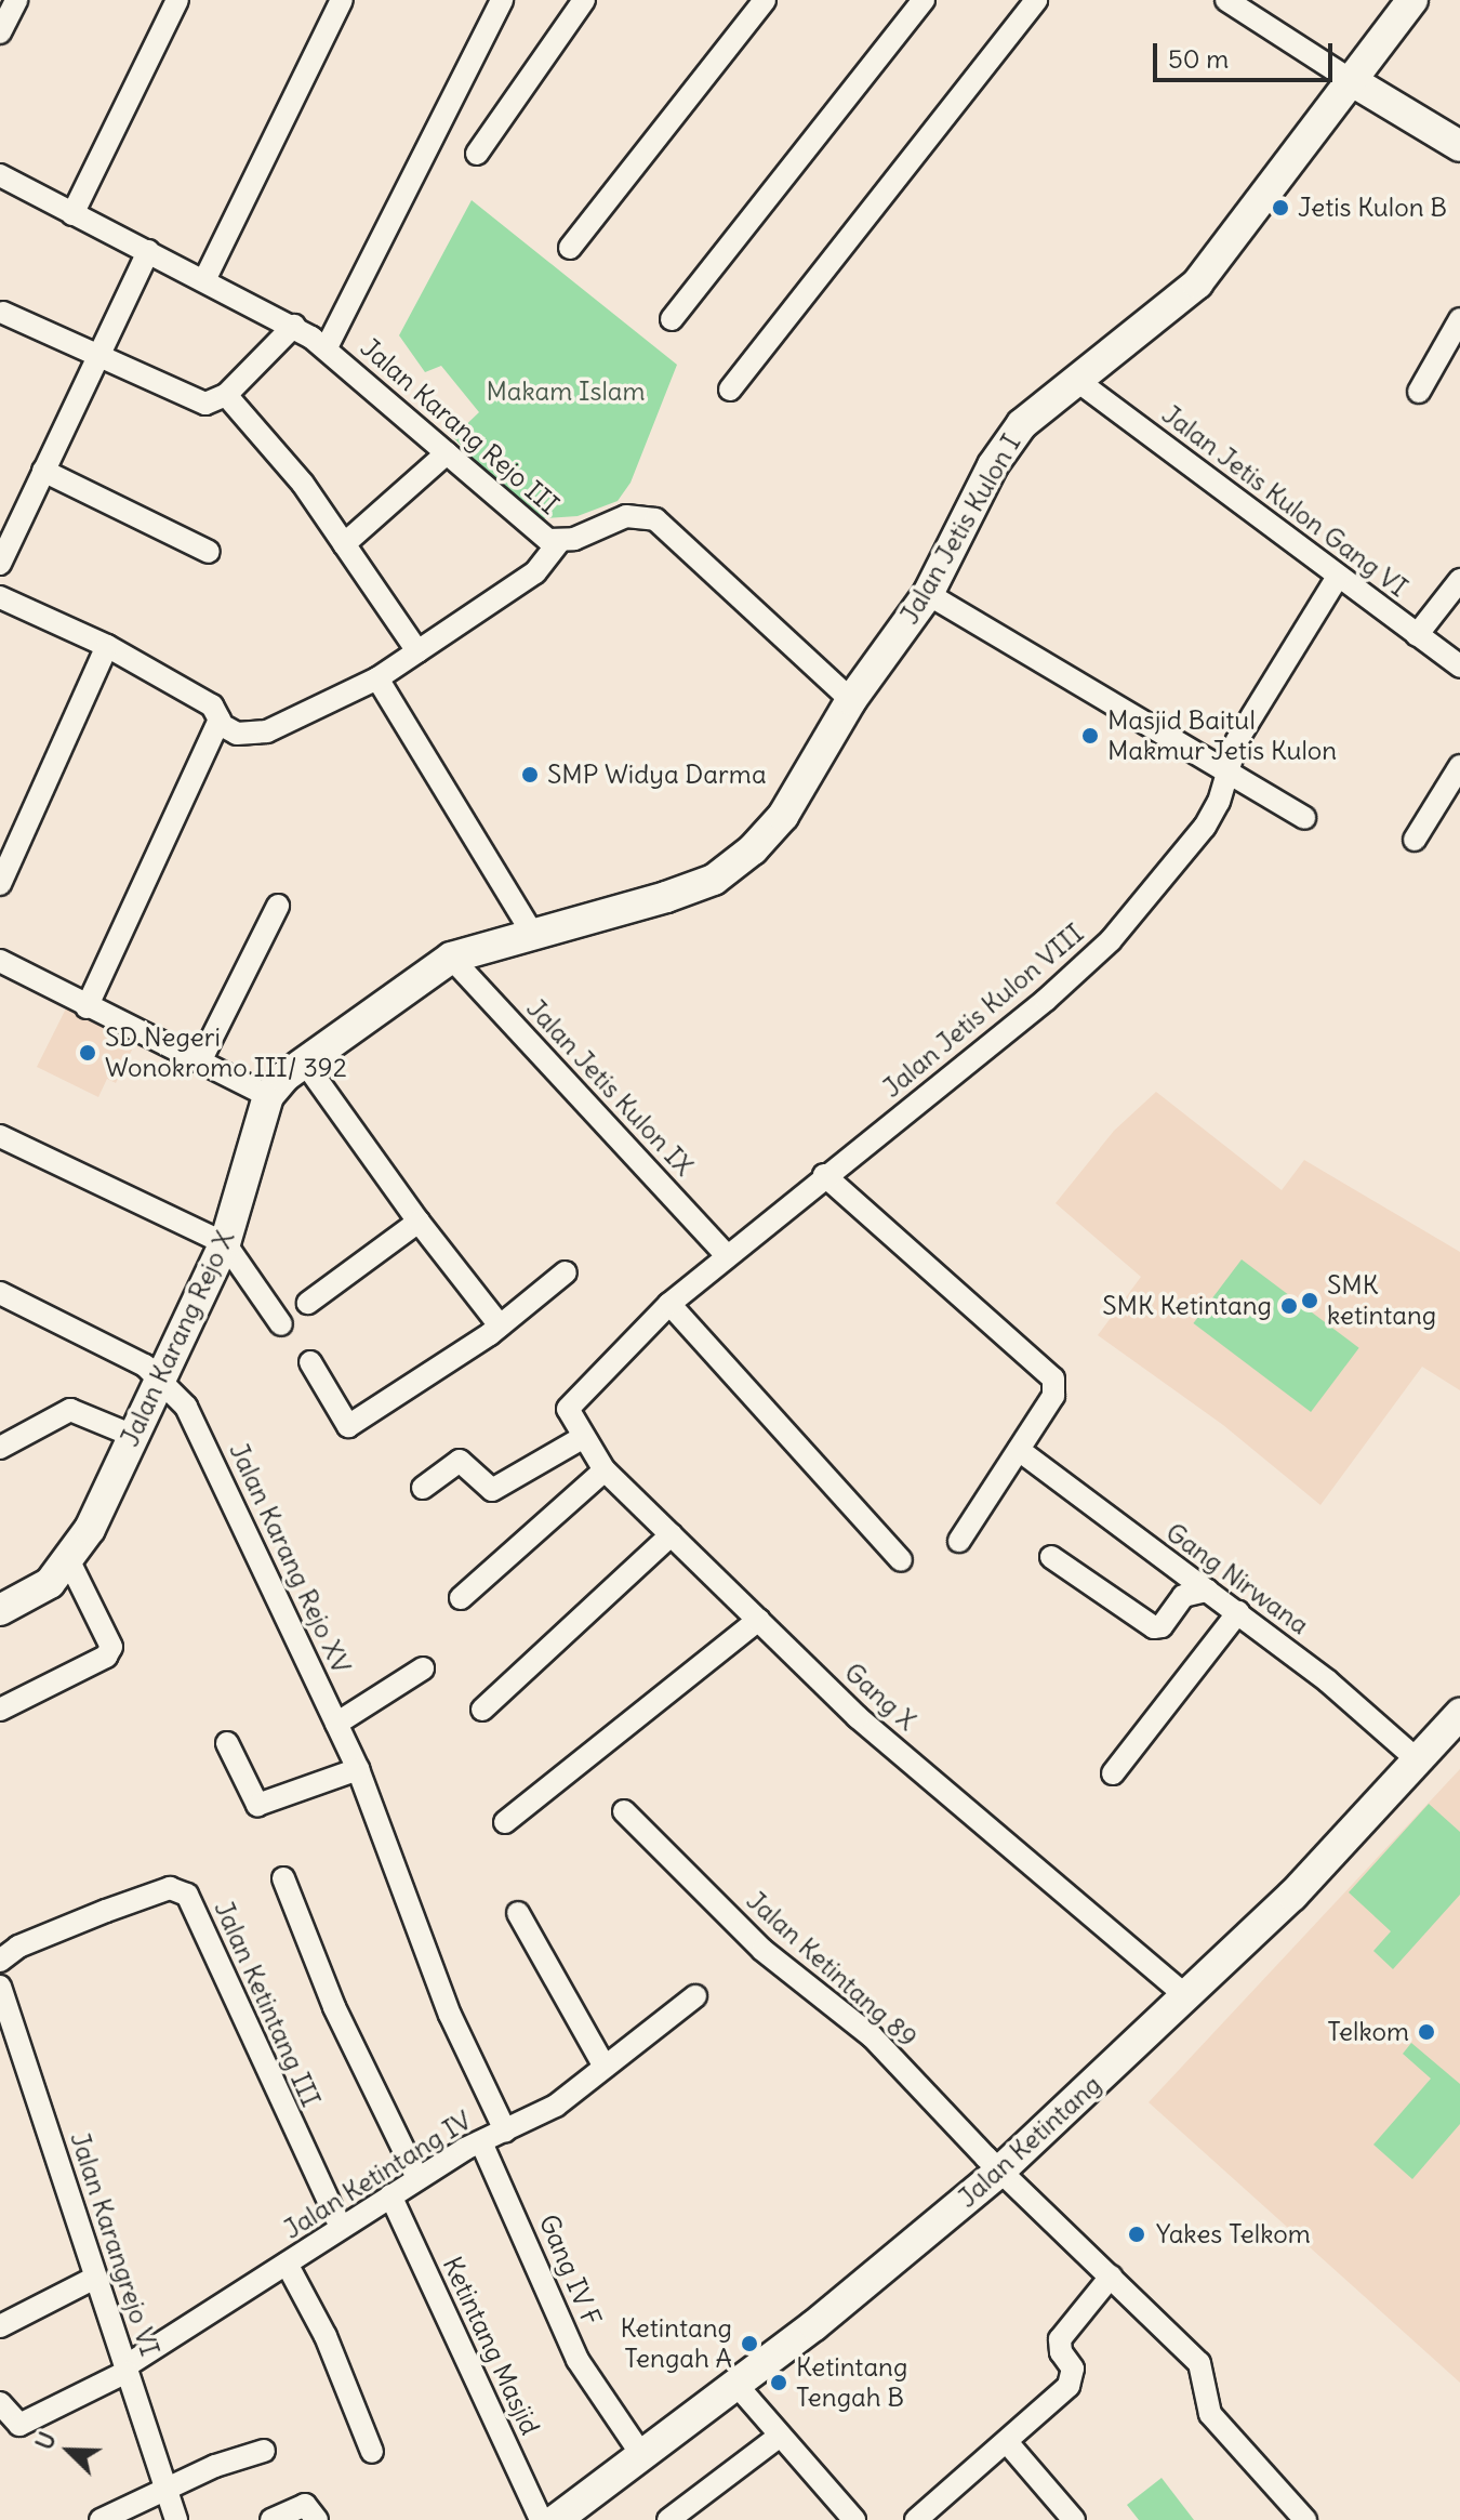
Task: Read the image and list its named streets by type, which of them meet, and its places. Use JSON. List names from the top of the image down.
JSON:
{
  "streets": {
    "street": [
      "Jalan Karang Rejo III",
      "Jalan Jetis Kulon Gang VI",
      "Jalan Jetis Kulon I",
      "Jalan Jetis Kulon VIII",
      "Jalan Jetis Kulon IX",
      "Jalan Karang Rejo X",
      "Jalan Karang Rejo XV",
      "Gang Nirwana",
      "Gang X",
      "Jalan Ketintang 89",
      "Jalan Ketintang III",
      "Jalan Ketintang",
      "Jalan Ketintang IV",
      "Jalan Karangrejo VI",
      "Gang IV F",
      "Ketintang Masjid"
    ]
  },
  "crossings": [
    ["Jalan Karang Rejo III", "Jalan Jetis Kulon I"],
    ["Jalan Jetis Kulon Gang VI", "Jalan Jetis Kulon I"],
    ["Jalan Jetis Kulon Gang VI", "Jalan Jetis Kulon VIII"],
    ["Jalan Jetis Kulon I", "Jalan Jetis Kulon IX"],
    ["Jalan Jetis Kulon I", "Jalan Karang Rejo X"],
    ["Jalan Jetis Kulon VIII", "Jalan Jetis Kulon IX"],
    ["Jalan Jetis Kulon VIII", "Gang X"],
    ["Jalan Jetis Kulon IX", "Jalan Karang Rejo X"],
    ["Jalan Karang Rejo X", "Jalan Karang Rejo XV"],
    ["Jalan Karang Rejo XV", "Jalan Ketintang IV"],
    ["Gang Nirwana", "Jalan Ketintang"],
    ["Gang X", "Jalan Ketintang"],
    ["Jalan Ketintang 89", "Jalan Ketintang"],
    ["Jalan Ketintang III", "Jalan Ketintang IV"],
    ["Jalan Ketintang", "Gang IV F"],
    ["Jalan Ketintang IV", "Jalan Karangrejo VI"],
    ["Jalan Ketintang IV", "Gang IV F"],
    ["Jalan Ketintang IV", "Ketintang Masjid"]
  ],
  "parks": ["Makam Islam"],
  "places": [
    "Jetis Kulon B",
    "Masjid Baitul Makmur Jetis Kulon",
    "SMP Widya Darma",
    "SD Negeri Wonokromo III/ 392",
    "SMK ketintang",
    "SMK Ketintang",
    "Telkom",
    "Yakes Telkom",
    "Ketintang Tengah A",
    "Ketintang Tengah B"
  ],
  "scale_bar": "50 m",
  "north": "top left"
}
